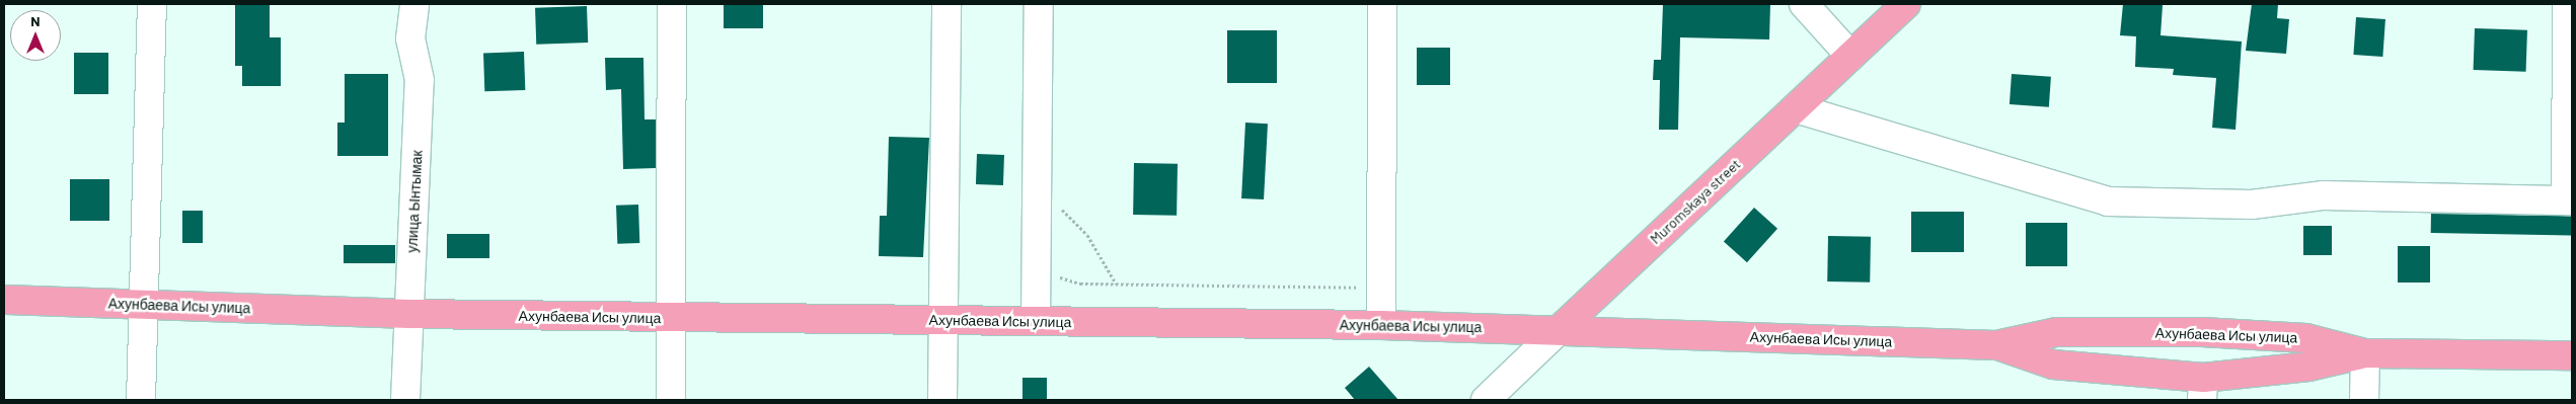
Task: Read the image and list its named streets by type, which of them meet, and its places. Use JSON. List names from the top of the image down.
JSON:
{
  "streets": {
    "main road": ["Muromskaya street", "Ахунбаева Исы улица"],
    "street": ["улица Ынтымак"]
  },
  "crossings": [
    ["улица Ынтымак", "Ахунбаева Исы улица"],
    ["Muromskaya street", "Ахунбаева Исы улица"]
  ],
  "north": "top"
}
